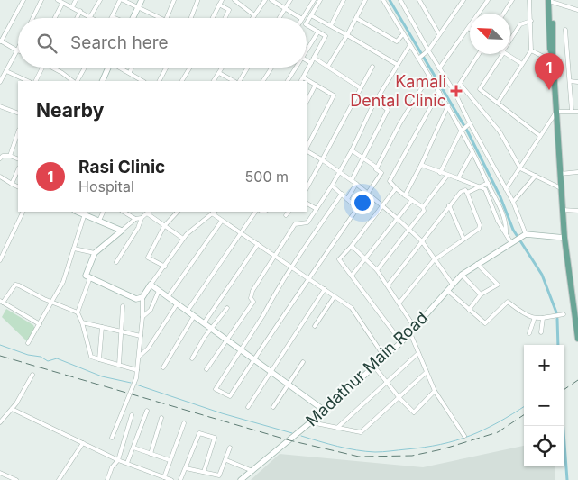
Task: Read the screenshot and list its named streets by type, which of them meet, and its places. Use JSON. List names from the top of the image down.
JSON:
{
  "streets": {
    "street": ["Madathur Main Road"]
  },
  "places": {
    "health": ["Kamali Dental Clinic"]
  },
  "north": "top left",
  "page": {
    "search": "Search here",
    "pins": "1",
    "heading": "Nearby",
    "list": [
      {
        "mark": "1",
        "name": "Rasi Clinic",
        "note": "Hospital",
        "value": "500 m"
      }
    ],
    "map_buttons": ["+", "−"]
  }
}
